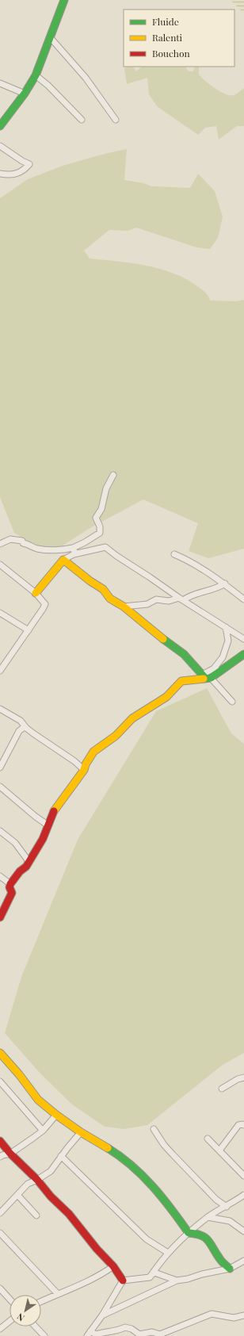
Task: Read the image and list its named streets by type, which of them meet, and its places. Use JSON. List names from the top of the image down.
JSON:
{
  "legend": ["Fluide", "Ralenti", "Bouchon"],
  "north": "bottom left"
}
